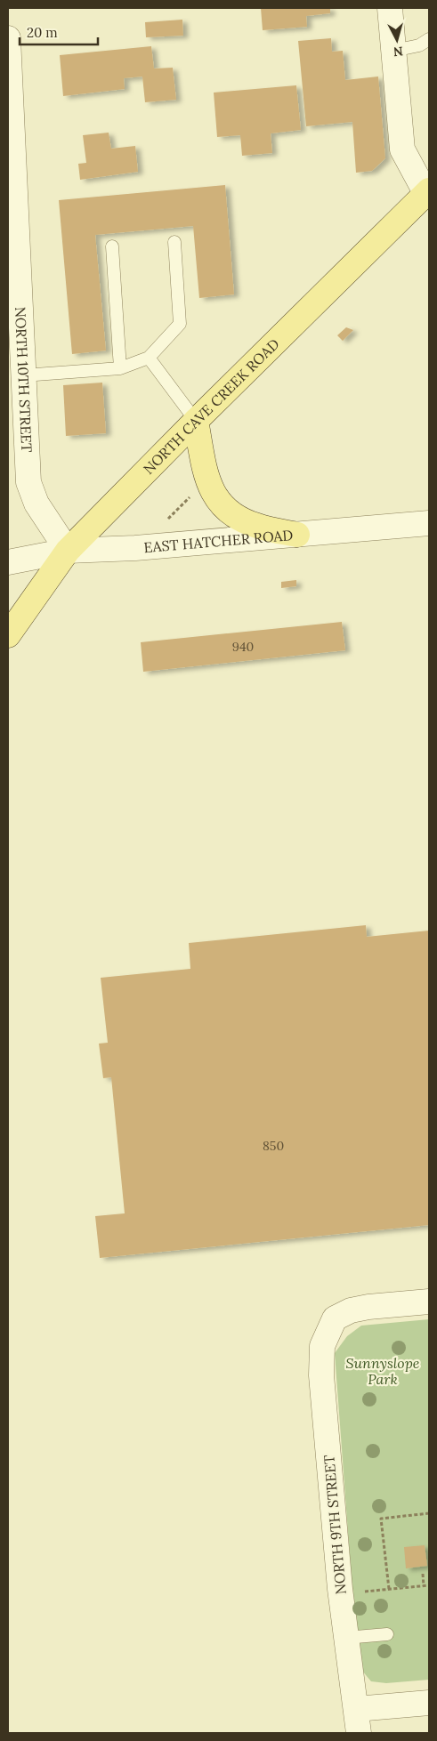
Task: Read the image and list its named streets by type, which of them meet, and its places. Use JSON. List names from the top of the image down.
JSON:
{
  "streets": {
    "main road": ["NORTH CAVE CREEK ROAD"],
    "street": ["NORTH 10TH STREET", "EAST HATCHER ROAD", "NORTH 9TH STREET"]
  },
  "crossings": [
    ["NORTH 10TH STREET", "NORTH CAVE CREEK ROAD"],
    ["NORTH 10TH STREET", "EAST HATCHER ROAD"],
    ["NORTH CAVE CREEK ROAD", "EAST HATCHER ROAD"]
  ],
  "parks": ["Sunnyslope Park"],
  "house_numbers": ["940", "850"],
  "scale_bar": "20 m",
  "north": "bottom"
}
